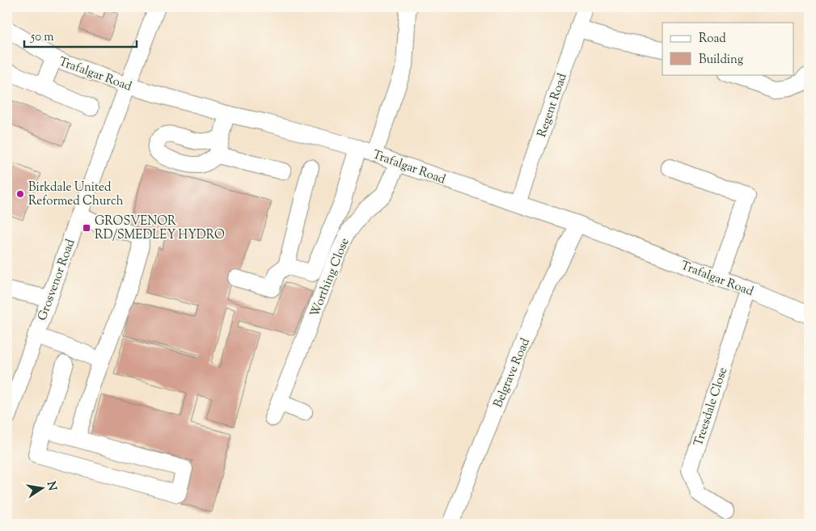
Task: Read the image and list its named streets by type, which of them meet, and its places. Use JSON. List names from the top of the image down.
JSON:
{
  "streets": {
    "street": [
      "Trafalgar Road",
      "Regent Road",
      "Worthing Close",
      "Grosvenor Road",
      "Belgrave Road",
      "Treesdale Close"
    ]
  },
  "crossings": [
    ["Trafalgar Road", "Regent Road"],
    ["Trafalgar Road", "Worthing Close"],
    ["Trafalgar Road", "Grosvenor Road"],
    ["Trafalgar Road", "Belgrave Road"],
    ["Trafalgar Road", "Treesdale Close"]
  ],
  "places": {
    "other": ["Birkdale United Reformed Church"],
    "transit": ["GROSVENOR RD/SMEDLEY HYDRO"]
  },
  "legend": ["Road", "Building"],
  "scale_bar": "50 m",
  "north": "right"
}
